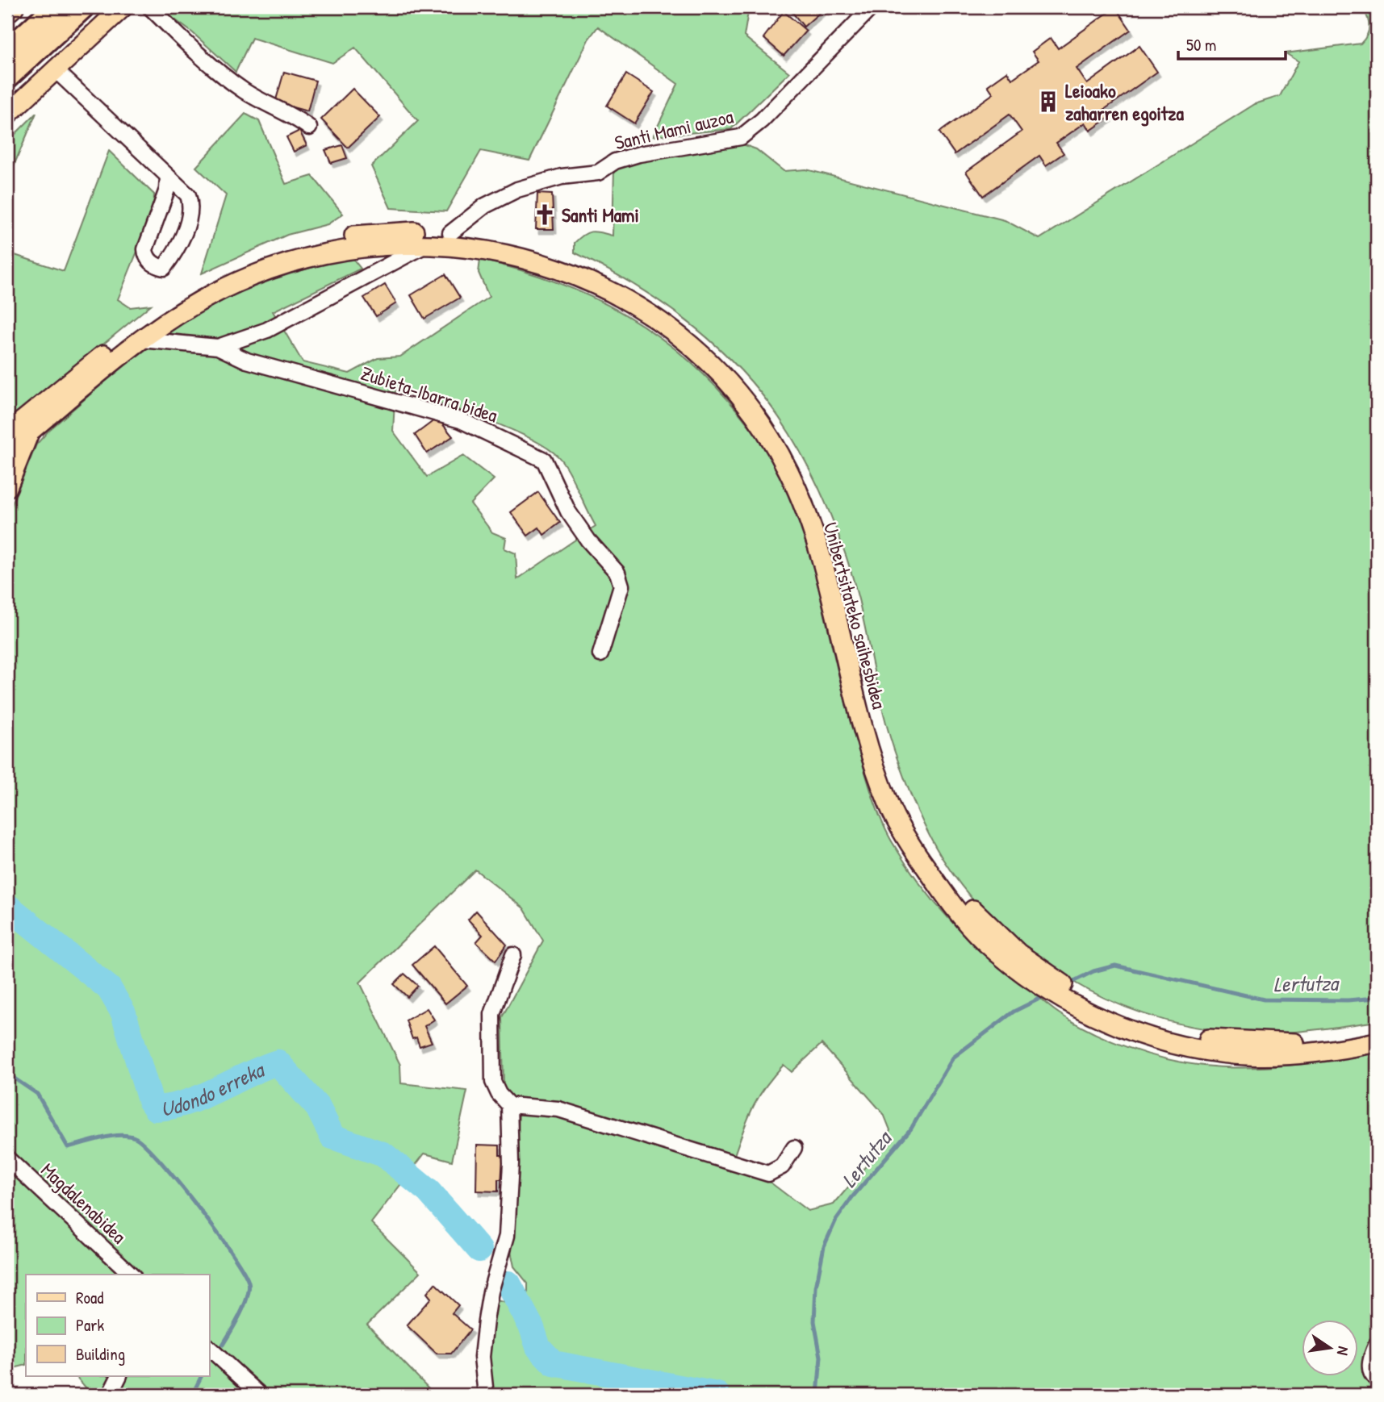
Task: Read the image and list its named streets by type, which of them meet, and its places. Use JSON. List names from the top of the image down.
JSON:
{
  "streets": {
    "main road": ["Unibertsitateko saihesbidea"],
    "street": ["Santi Mami auzoa", "Zubieta-Ibarra bidea", "Magdalenabidea"]
  },
  "crossings": [
    ["Santi Mami auzoa", "Unibertsitateko saihesbidea"]
  ],
  "water": ["Lertutza", "Udondo erreka"],
  "places": {
    "building": ["Leioako zaharren egoitza"],
    "church": ["Santi Mami"]
  },
  "legend": ["Road", "Park", "Building"],
  "scale_bar": "50 m",
  "north": "right"
}
